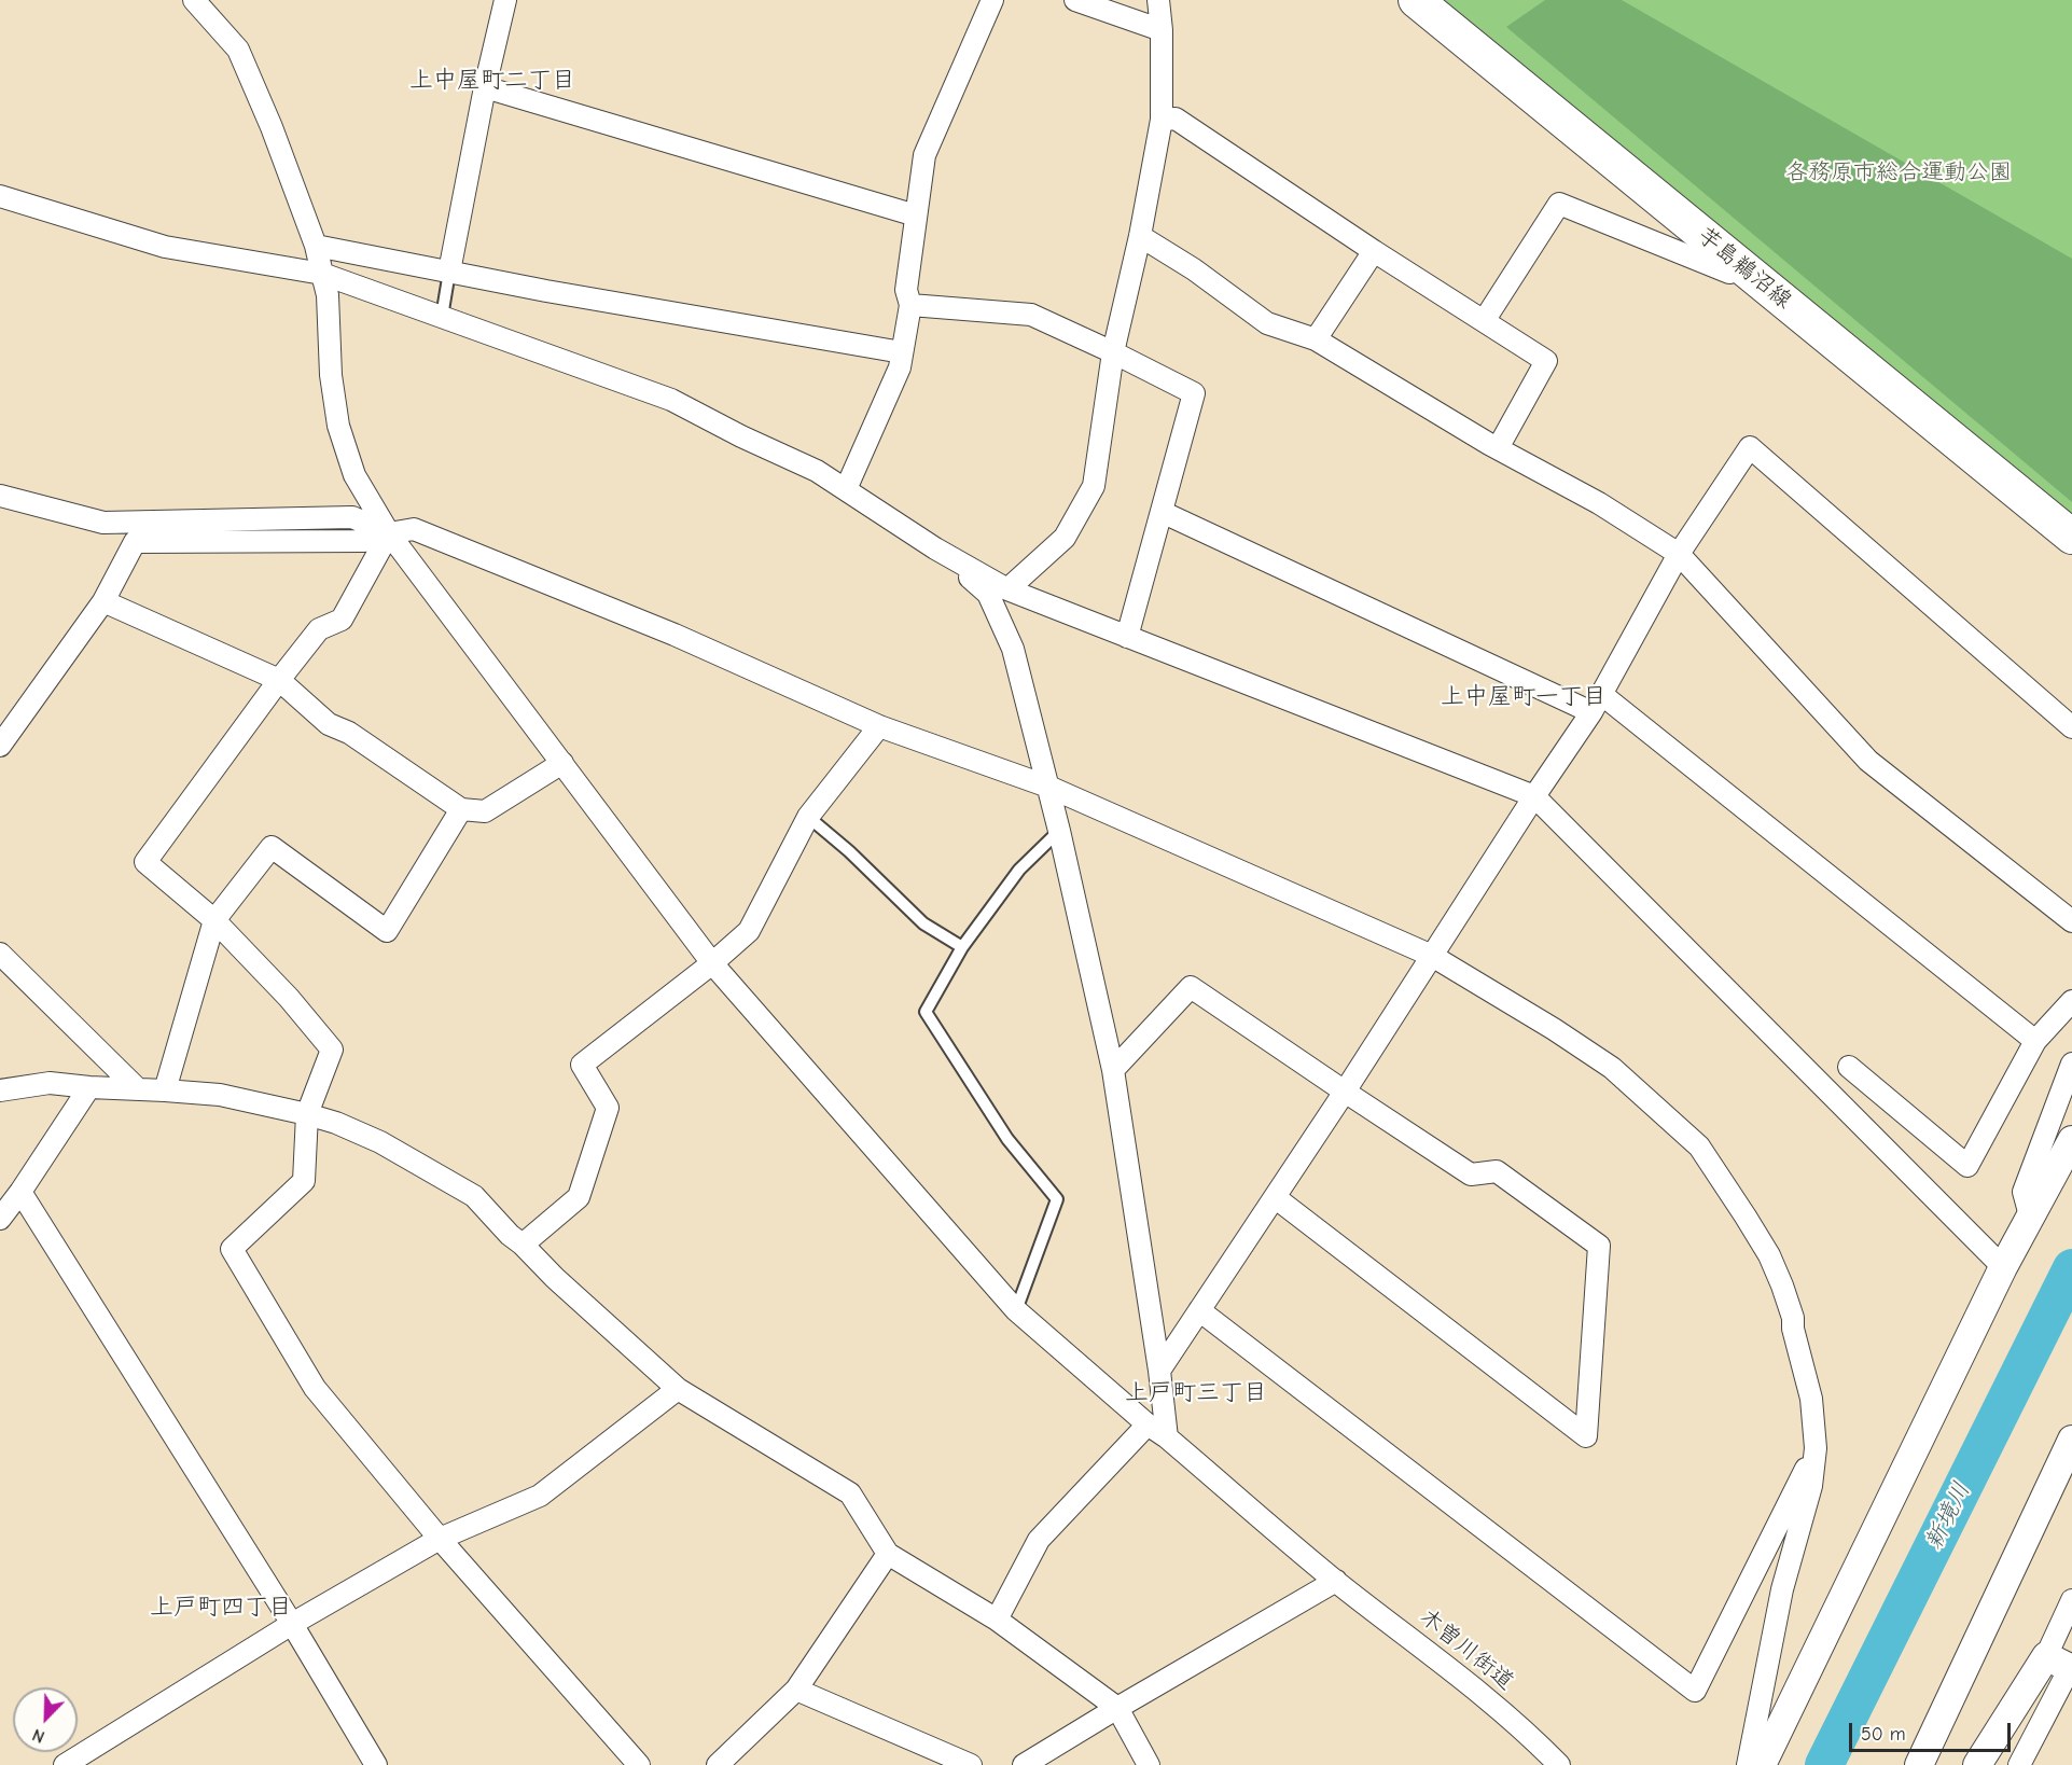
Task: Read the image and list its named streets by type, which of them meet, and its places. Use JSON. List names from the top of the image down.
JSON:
{
  "streets": {
    "main road": ["芋島鵜沼線"],
    "street": ["木曽川街道"]
  },
  "districts": [
    "上中屋町二丁目",
    "上中屋町一丁目",
    "上戸町三丁目",
    "上戸町四丁目"
  ],
  "water": ["新境川"],
  "parks": ["各務原市総合運動公園"],
  "scale_bar": "50 m",
  "north": "bottom left"
}
